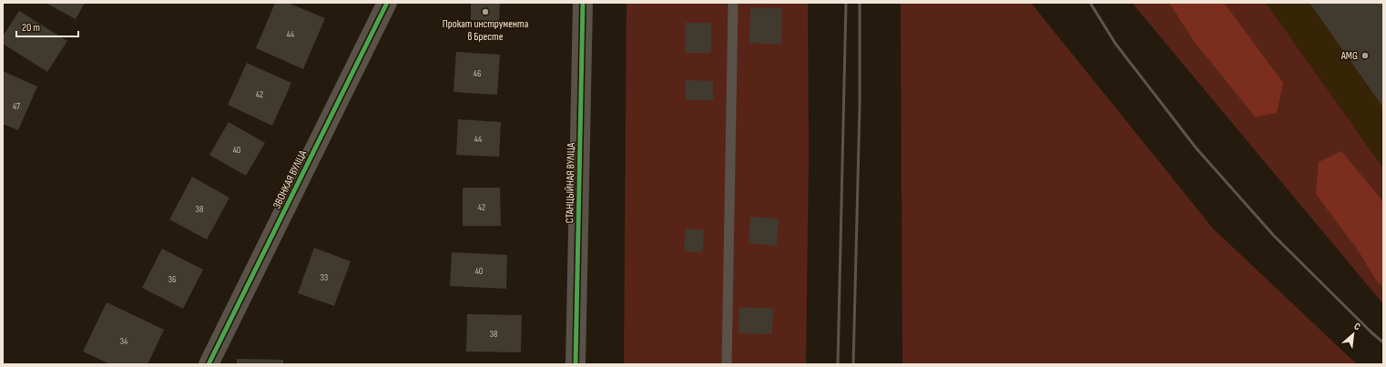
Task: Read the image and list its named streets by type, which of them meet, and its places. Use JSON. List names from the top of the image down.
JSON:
{
  "streets": {
    "street": ["ЗВОНКАЯ ВУЛІЦА", "СТАНЦЫЙНАЯ ВУЛІЦА"]
  },
  "places": ["Прокат инструмента в Бресте", "AMG"],
  "house_numbers": [
    "44",
    "46",
    "42",
    "47",
    "44",
    "40",
    "42",
    "38",
    "40",
    "33",
    "36",
    "38",
    "34"
  ],
  "scale_bar": "20 m",
  "north": "top right"
}
